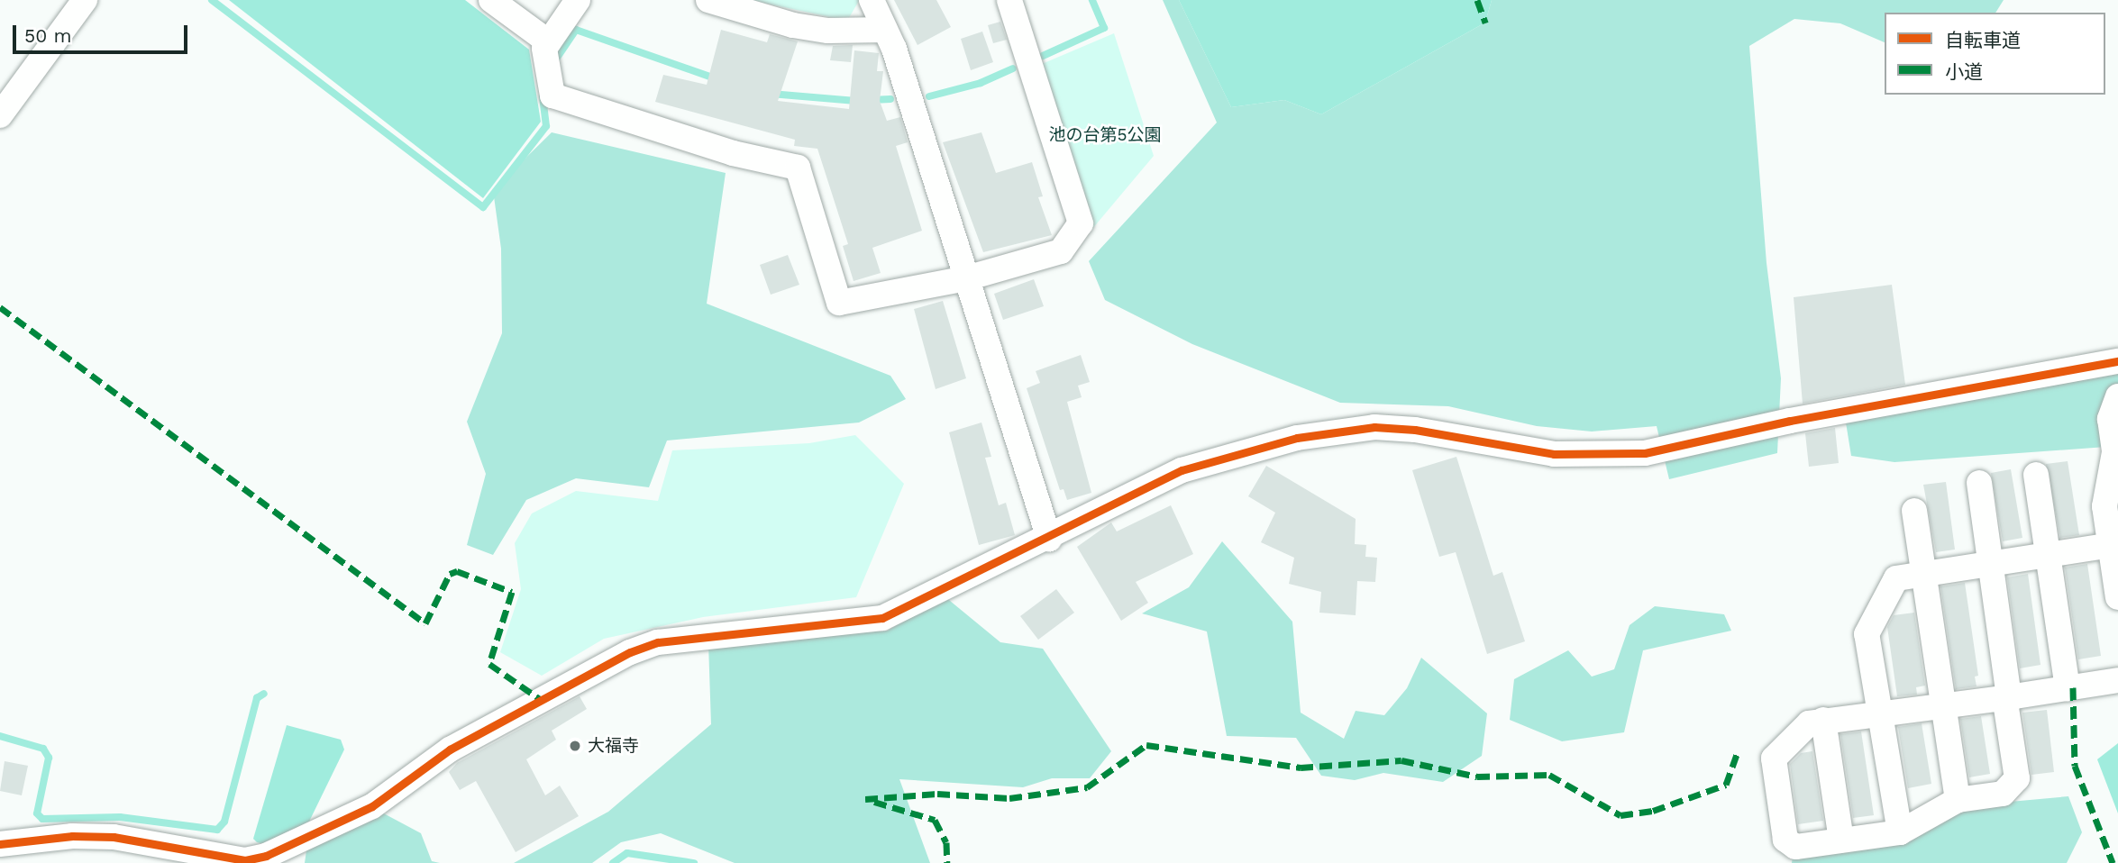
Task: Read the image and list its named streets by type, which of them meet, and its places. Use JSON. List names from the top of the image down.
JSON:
{
  "parks": ["池の台第5公園"],
  "places": ["大福寺"],
  "legend": ["自転車道", "小道"],
  "scale_bar": "50 m"
}
